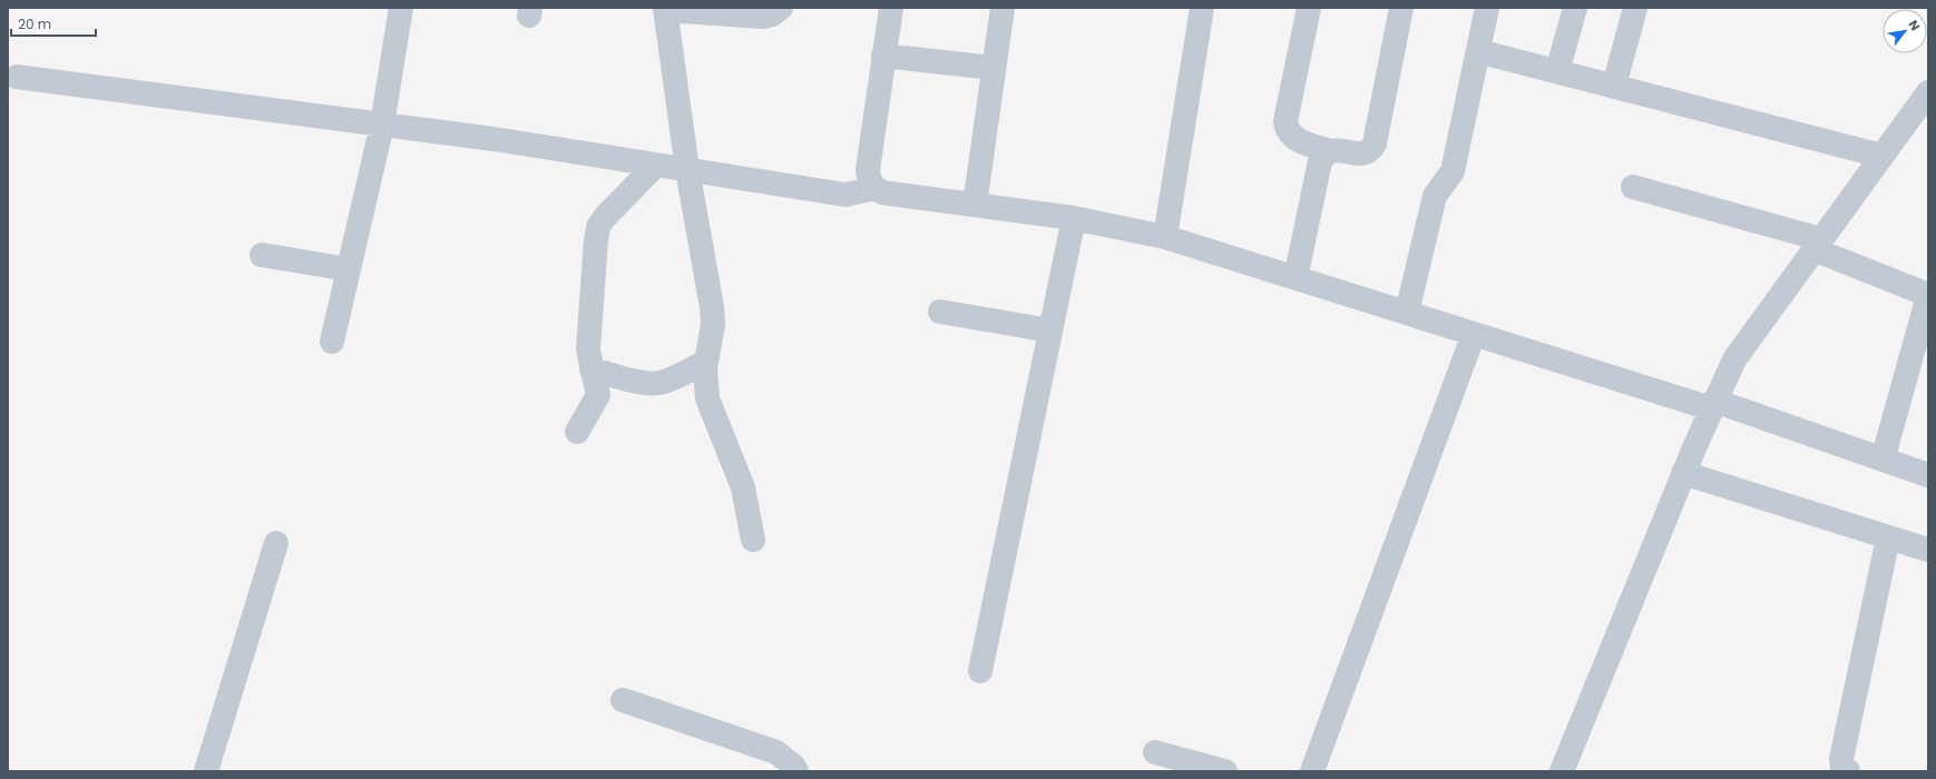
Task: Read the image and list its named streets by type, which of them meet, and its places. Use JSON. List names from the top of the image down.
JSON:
{
  "scale_bar": "20 m",
  "north": "top right"
}
